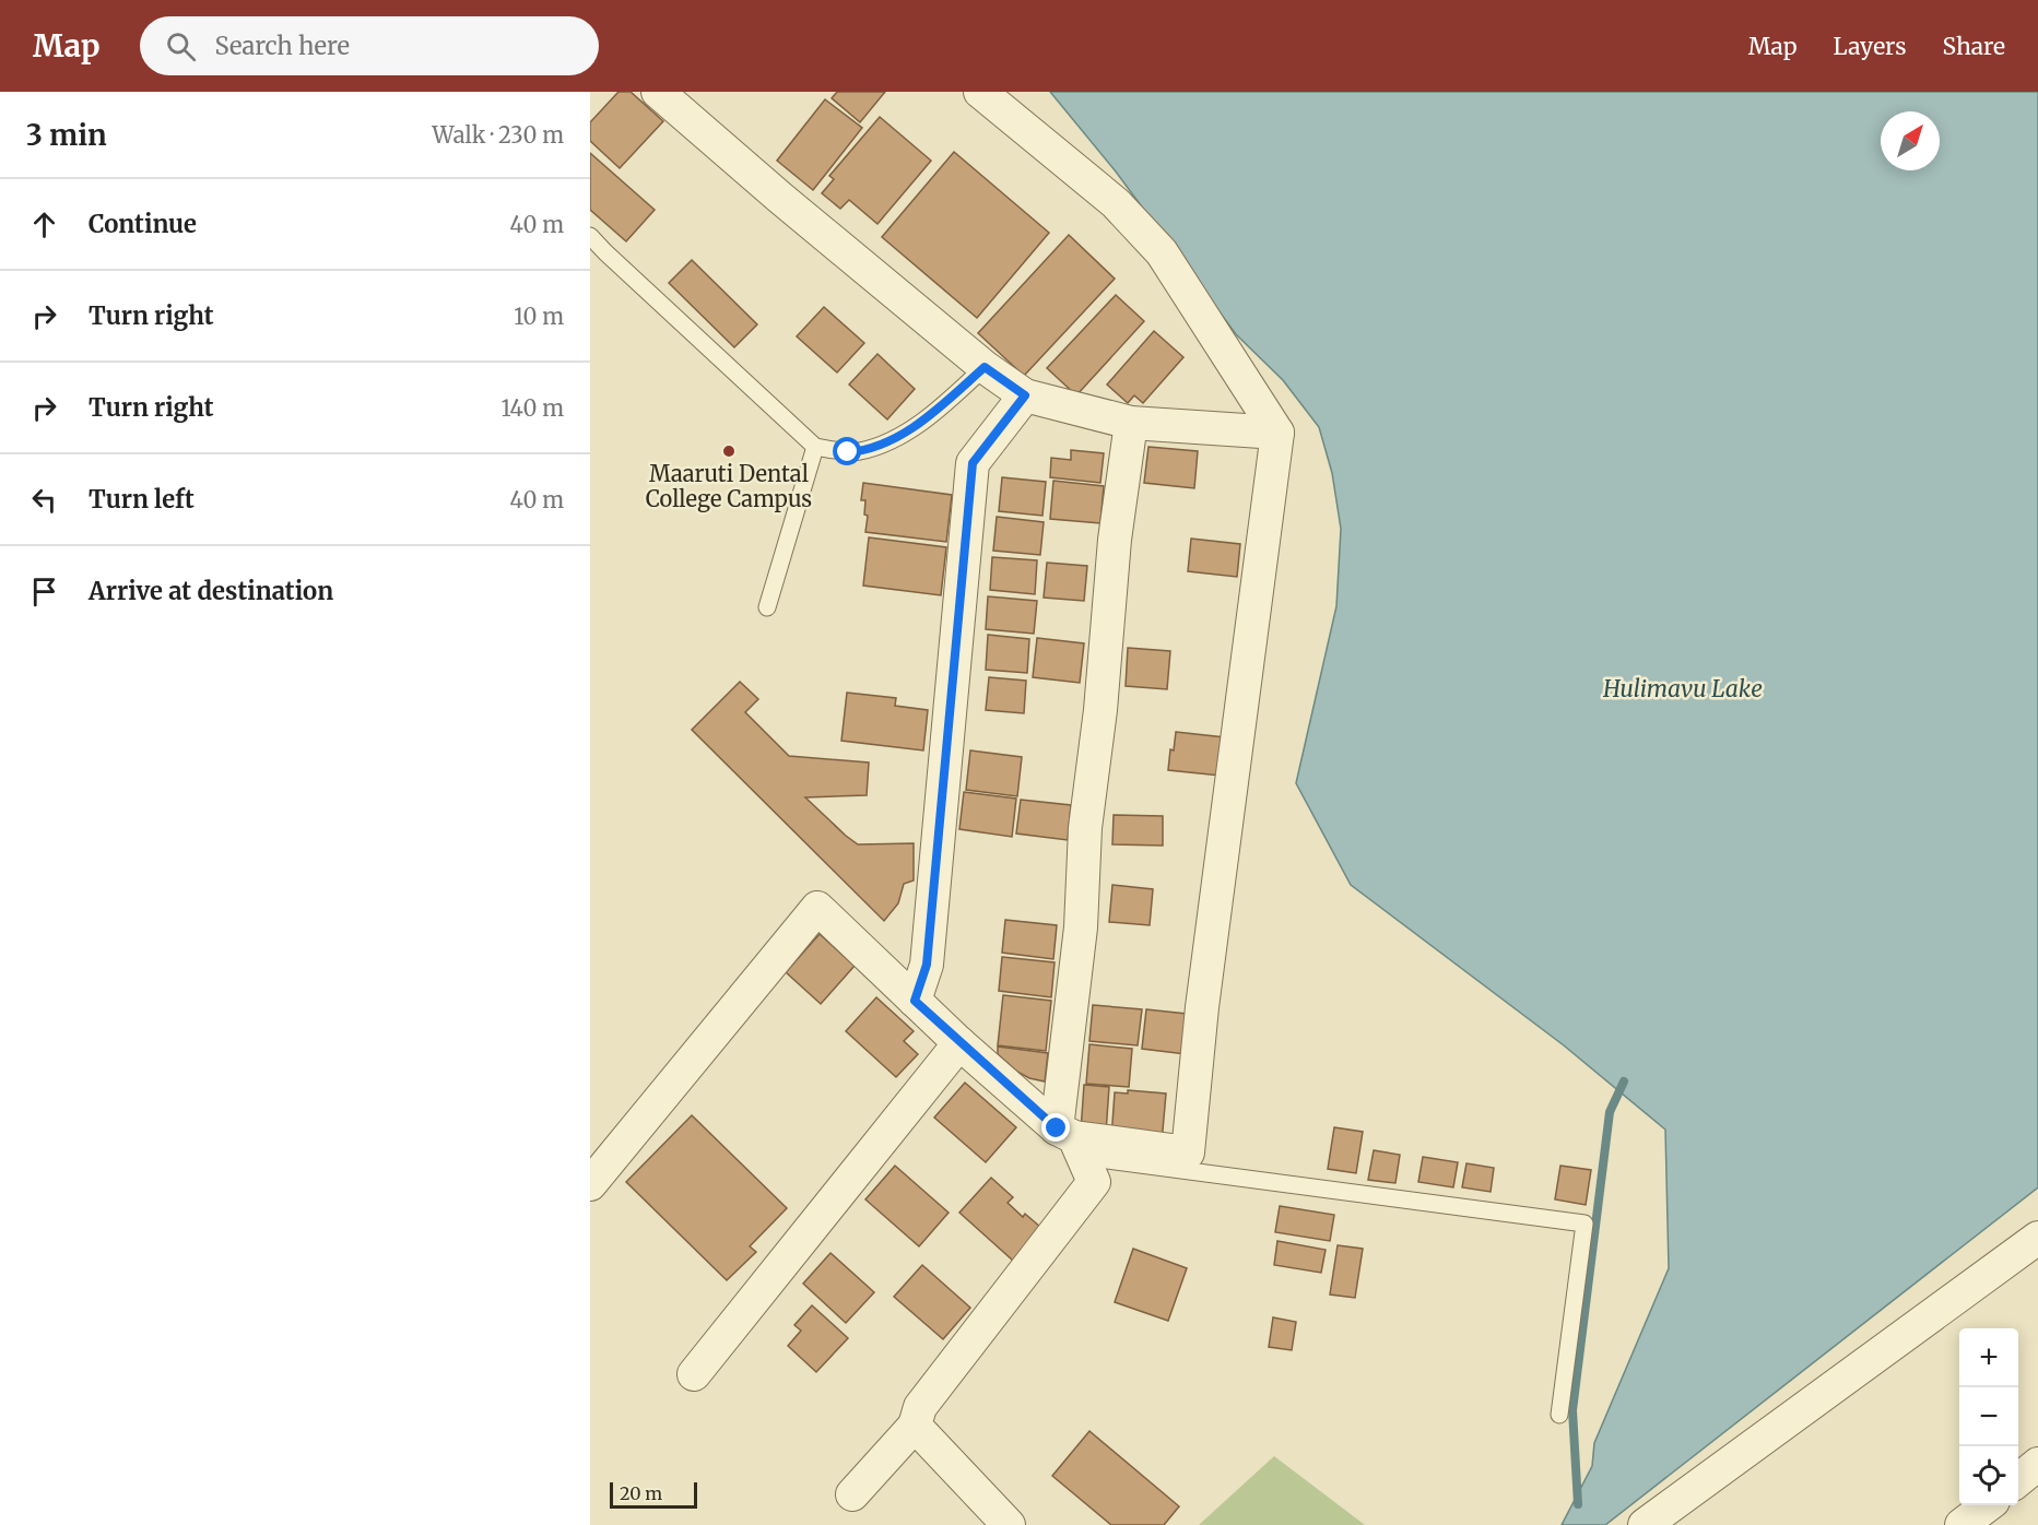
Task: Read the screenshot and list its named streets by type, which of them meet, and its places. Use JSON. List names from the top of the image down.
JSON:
{
  "water": ["Hulimavu Lake"],
  "places": ["Maaruti Dental College Campus"],
  "scale_bar": "20 m",
  "north": "top right",
  "page": {
    "header": "Map",
    "search": "Search here",
    "nav": ["Map", "Layers", "Share"],
    "heading": ["3 min", "Walk · 230 m"],
    "list": [
      ["Continue", "40 m"],
      ["Turn right", "10 m"],
      ["Turn right", "140 m"],
      ["Turn left", "40 m"],
      "Arrive at destination"
    ],
    "map_buttons": ["+", "−"],
    "scale": "20 m"
  }
}
